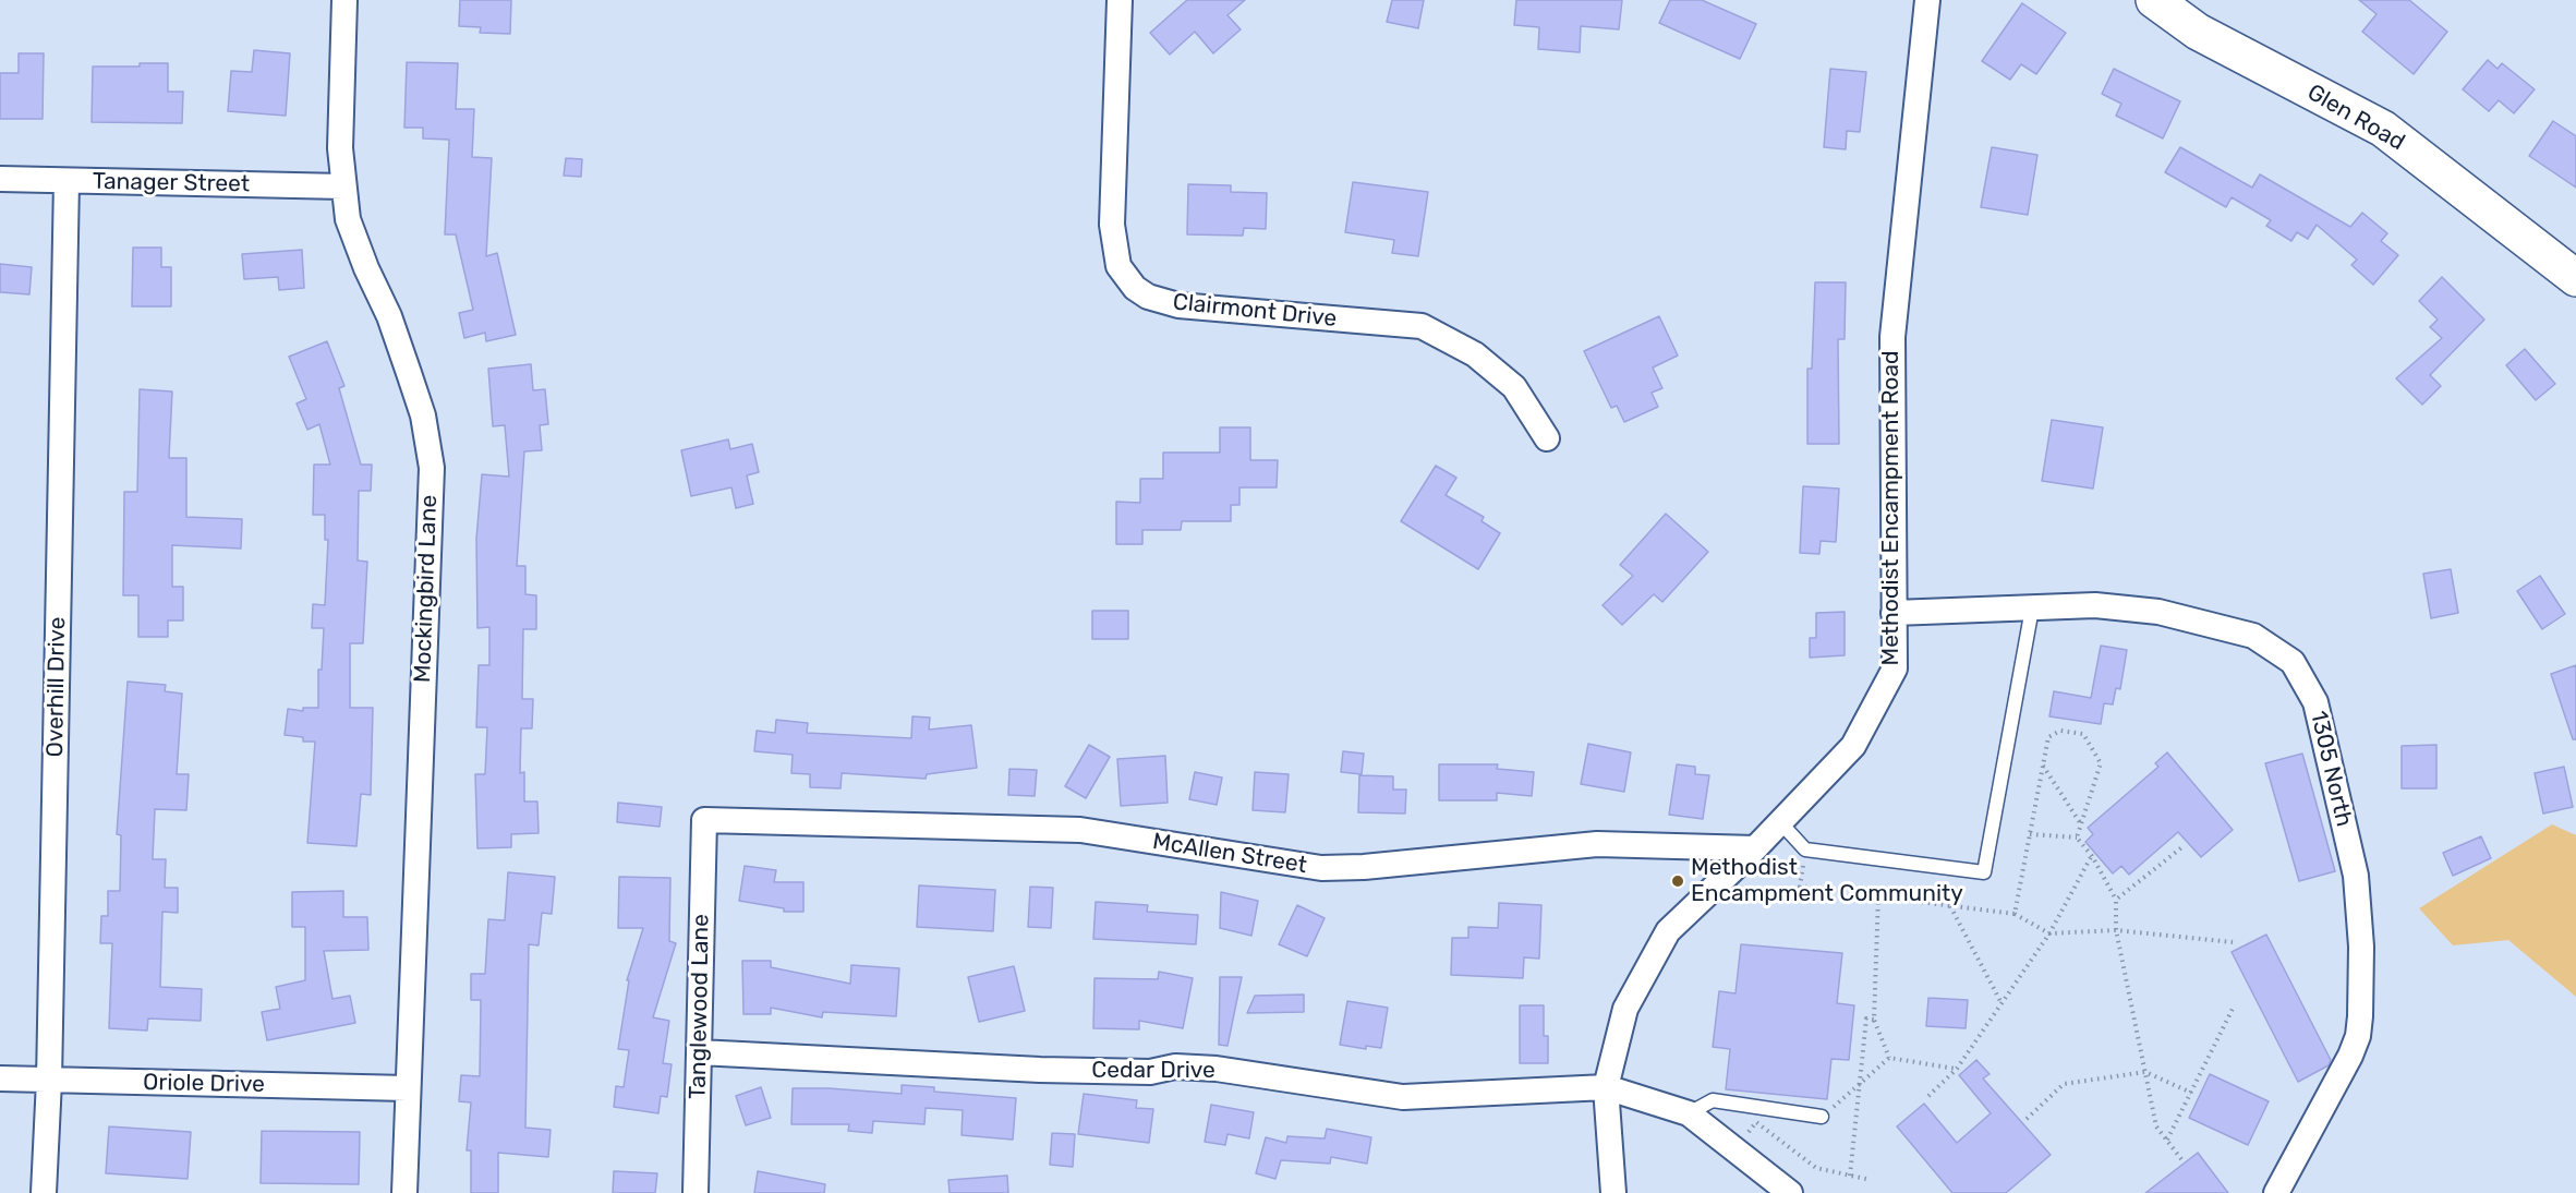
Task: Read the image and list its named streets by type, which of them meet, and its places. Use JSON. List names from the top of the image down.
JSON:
{
  "streets": {
    "street": [
      "Glen Road",
      "Tanager Street",
      "Clairmont Drive",
      "Methodist Encampment Road",
      "Mockingbird Lane",
      "Overhill Drive",
      "1305 North",
      "McAllen Street",
      "Tanglewood Lane",
      "Cedar Drive",
      "Oriole Drive"
    ]
  },
  "crossings": [
    ["Tanager Street", "Mockingbird Lane"],
    ["Tanager Street", "Overhill Drive"],
    ["Methodist Encampment Road", "1305 North"],
    ["Methodist Encampment Road", "McAllen Street"],
    ["Methodist Encampment Road", "Cedar Drive"],
    ["Mockingbird Lane", "Oriole Drive"],
    ["Overhill Drive", "Oriole Drive"],
    ["McAllen Street", "Tanglewood Lane"],
    ["Tanglewood Lane", "Cedar Drive"]
  ],
  "places": ["Methodist Encampment Community"]
}
